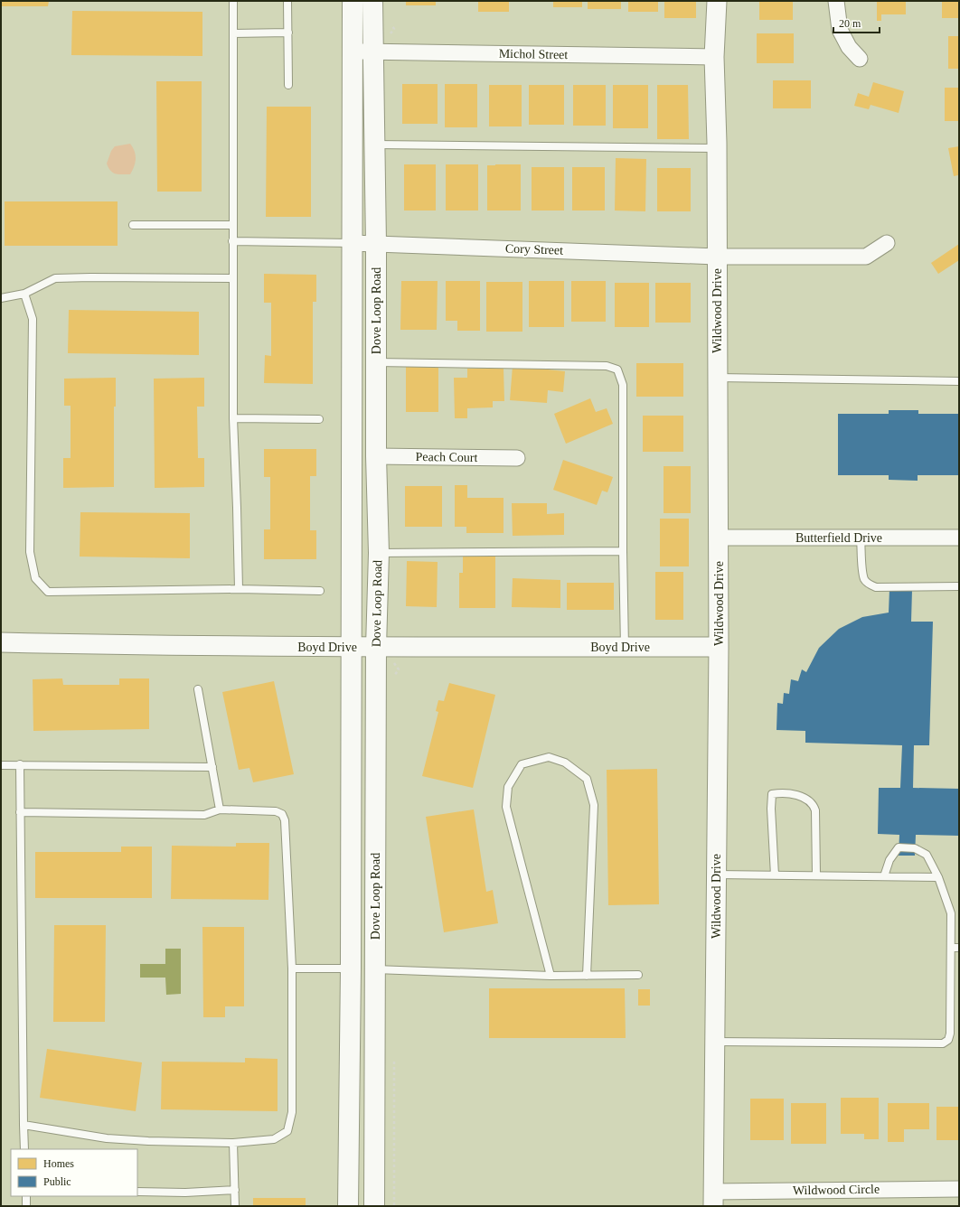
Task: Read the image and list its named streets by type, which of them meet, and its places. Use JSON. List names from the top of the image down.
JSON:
{
  "streets": {
    "main road": ["Dove Loop Road"],
    "street": [
      "Michol Street",
      "Cory Street",
      "Wildwood Drive",
      "Peach Court",
      "Butterfield Drive",
      "Boyd Drive",
      "Wildwood Circle"
    ]
  },
  "crossings": [
    ["Michol Street", "Dove Loop Road"],
    ["Michol Street", "Wildwood Drive"],
    ["Cory Street", "Dove Loop Road"],
    ["Cory Street", "Wildwood Drive"],
    ["Dove Loop Road", "Peach Court"],
    ["Dove Loop Road", "Boyd Drive"],
    ["Wildwood Drive", "Butterfield Drive"],
    ["Wildwood Drive", "Boyd Drive"],
    ["Wildwood Drive", "Wildwood Circle"]
  ],
  "legend": ["Homes", "Public"],
  "scale_bar": "20 m"
}
